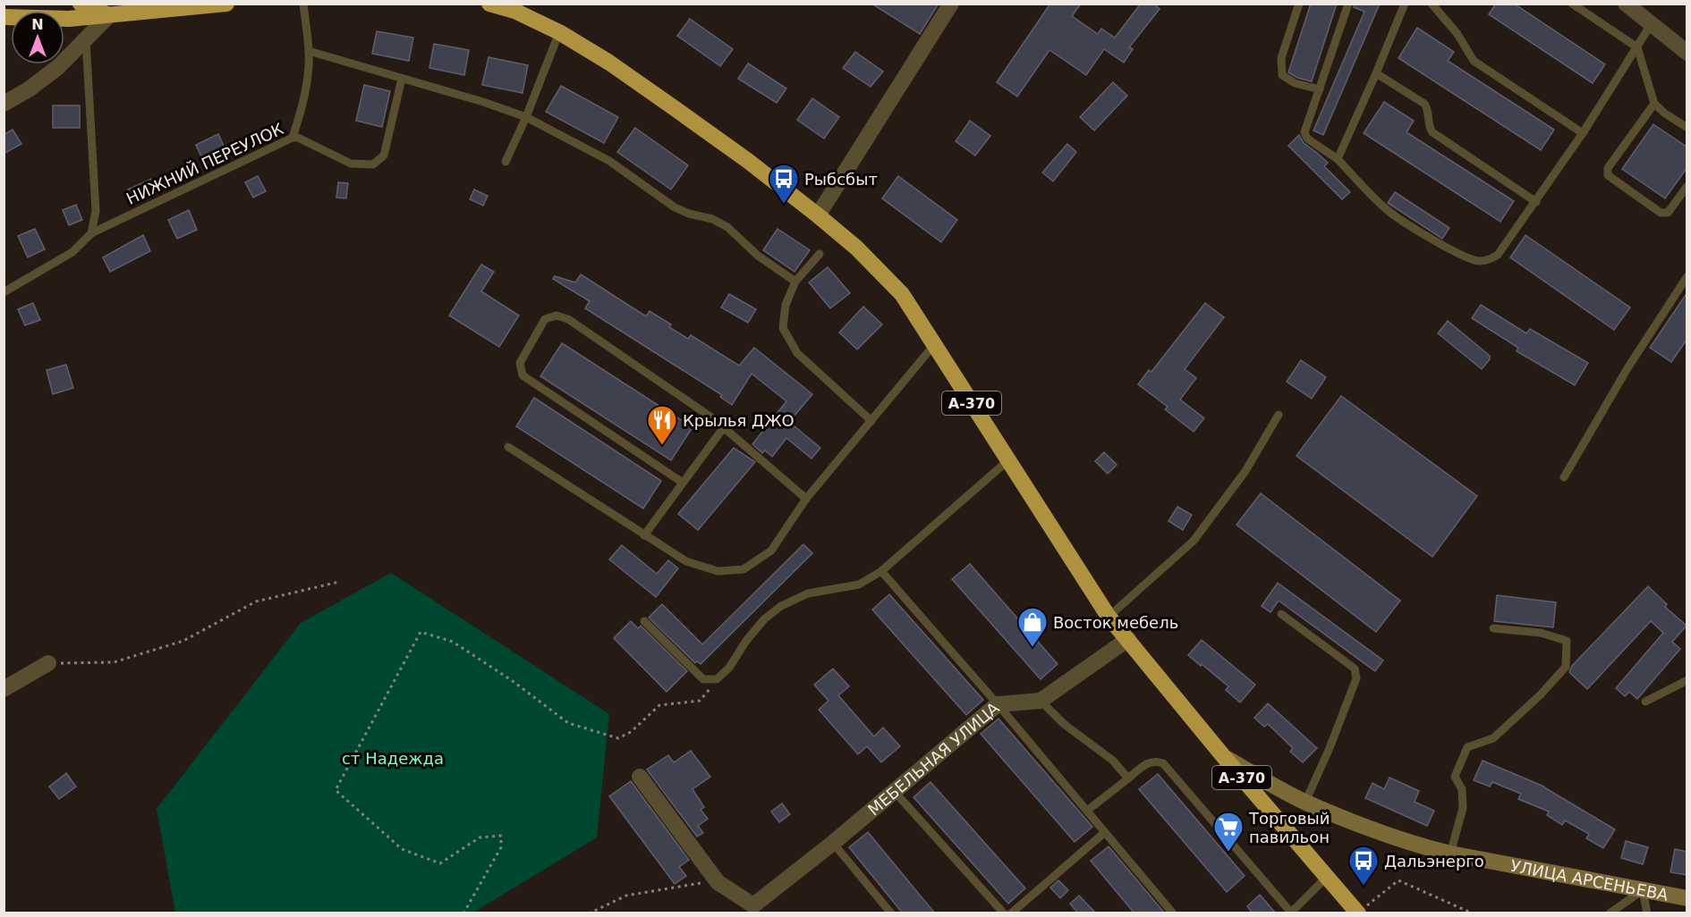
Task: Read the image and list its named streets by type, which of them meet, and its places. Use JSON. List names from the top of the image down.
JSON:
{
  "streets": {
    "highway": ["А-370"],
    "street": ["МЕБЕЛЬНАЯ УЛИЦА", "УЛИЦА АРСЕНЬЕВА"],
    "lane": ["НИЖНИЙ ПЕРЕУЛОК"]
  },
  "crossings": [
    ["А-370", "УЛИЦА АРСЕНЬЕВА"]
  ],
  "parks": ["ст Надежда"],
  "places": {
    "bus stop": ["Рыбсбыт", "Дальэнерго"],
    "restaurant": ["Крылья ДЖО"],
    "shop": ["Восток мебель"],
    "supermarket": ["Торговый павильон"]
  },
  "north": "top"
}
